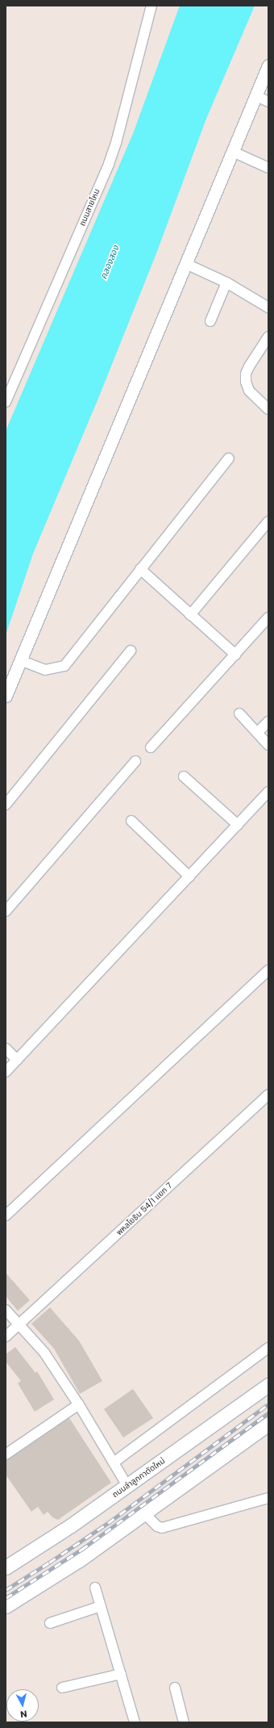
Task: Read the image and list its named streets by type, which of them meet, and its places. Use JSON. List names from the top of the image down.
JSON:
{
  "streets": {
    "main road": ["ถนนลำลูกกาตัดใหม่"],
    "street": ["ถนนสายไหม", "พหลโยธิน 54/1 แยก 7"]
  },
  "water": ["คลองสอง"],
  "north": "bottom"
}
